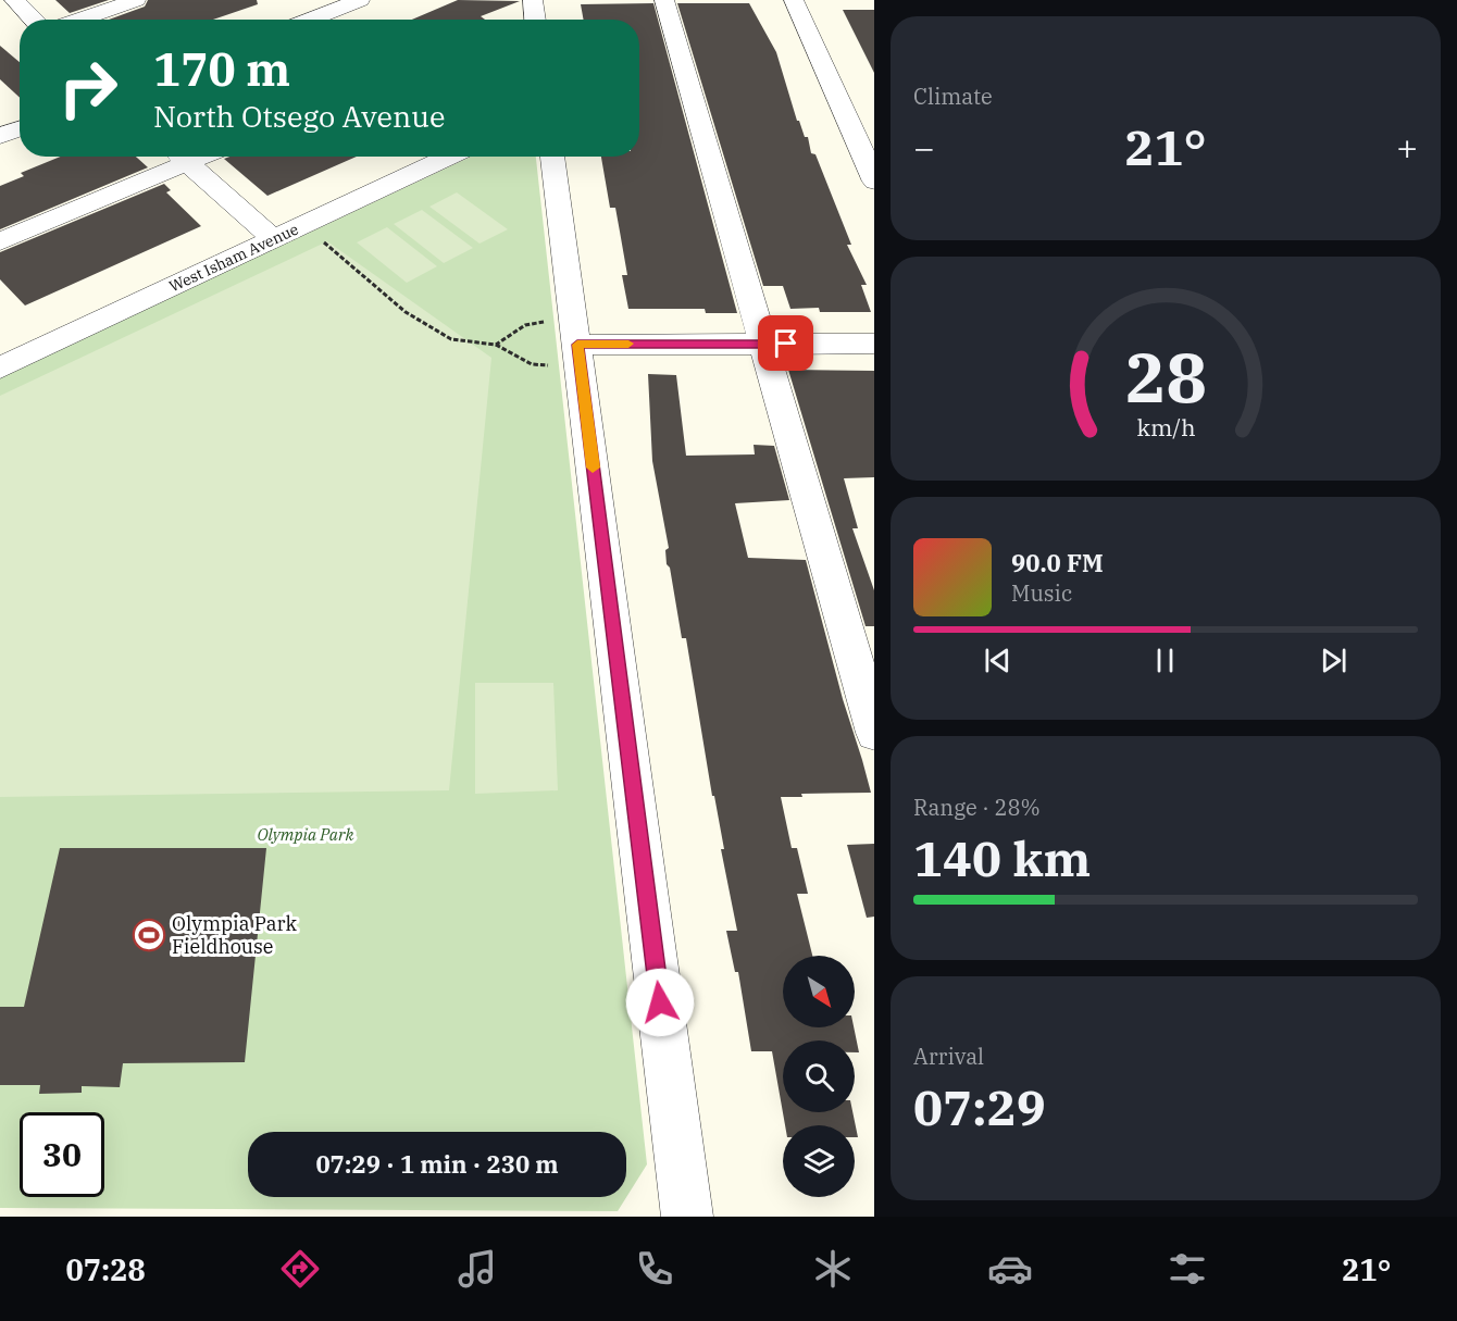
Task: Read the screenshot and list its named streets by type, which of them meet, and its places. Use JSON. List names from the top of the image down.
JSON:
{
  "streets": {
    "street": ["West Isham Avenue"]
  },
  "parks": ["Olympia Park"],
  "places": {
    "sports": ["Olympia Park Fieldhouse"]
  },
  "north": "bottom right",
  "page": {
    "tile": [
      "Climate",
      ["Range · 28%", "140 km"],
      ["Arrival", "07:29"]
    ],
    "turn": ["170 m", "North Otsego Avenue"],
    "heat": ["−", "21°", "+"],
    "song": ["90.0 FM", "Music"],
    "limit": "30",
    "trip": "07:29 · 1 min · 230 m",
    "tabs": ["07:28", "21°"],
    "gauge": ["28", "km/h"]
  }
}
